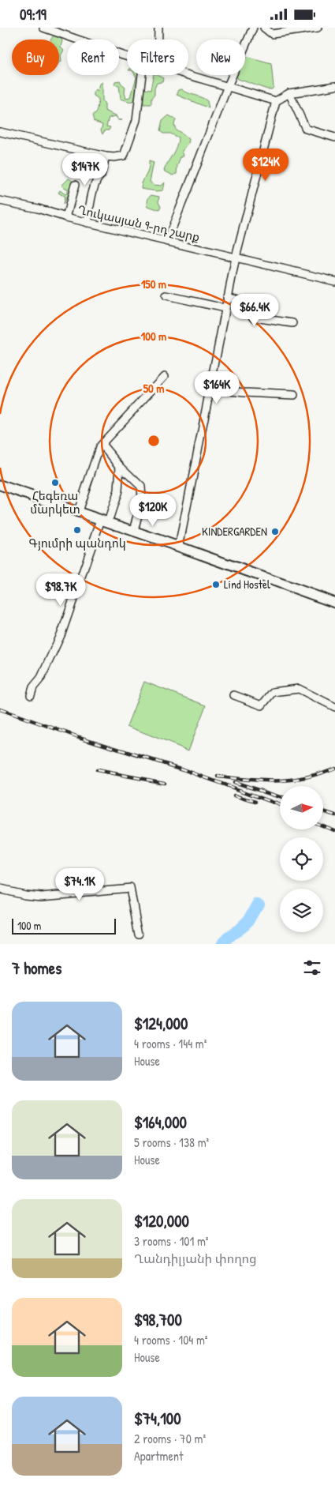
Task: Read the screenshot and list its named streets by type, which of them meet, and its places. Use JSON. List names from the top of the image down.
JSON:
{
  "streets": {
    "street": ["Ղուկասյան 9-րդ շարք"]
  },
  "places": [
    "Հեգեռա մարկետ",
    "Գյումրի պանդոկ",
    "KINDERGARDEN",
    "Lind Hostel"
  ],
  "scale_bar": "100 m",
  "north": "right",
  "page": {
    "status": "09:19",
    "chip": [
      "Buy",
      "Rent",
      "Filters",
      "New"
    ],
    "price": [
      "$124K",
      "$147K",
      "$66.4K",
      "$164K",
      "$120K",
      "$98.7K",
      "$74.1K"
    ],
    "scale": "100 m",
    "heading": "7 homes",
    "list": [
      {
        "name": "$124,000",
        "note": "4 rooms · 144 m² · House"
      },
      {
        "name": "$164,000",
        "note": "5 rooms · 138 m² · House"
      },
      {
        "name": "$120,000",
        "note": "3 rooms · 101 m² · Ղանդիլյանի փողոց"
      },
      {
        "name": "$98,700",
        "note": "4 rooms · 104 m² · House"
      },
      {
        "name": "$74,100",
        "note": "2 rooms · 70 m² · Apartment"
      }
    ]
  },
  "rings": ["150 m", "100 m", "50 m"]
}
